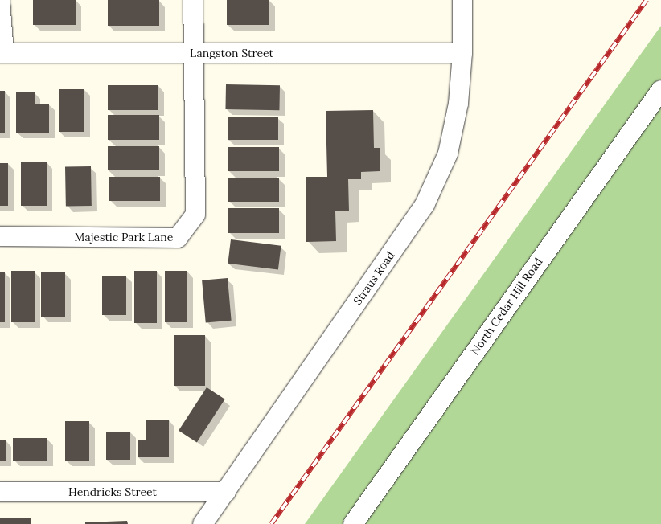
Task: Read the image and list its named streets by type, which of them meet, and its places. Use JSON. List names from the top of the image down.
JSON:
{
  "streets": {
    "street": [
      "Langston Street",
      "Majestic Park Lane",
      "Straus Road",
      "North Cedar Hill Road",
      "Hendricks Street"
    ]
  },
  "crossings": [
    ["Langston Street", "Majestic Park Lane"],
    ["Langston Street", "Straus Road"],
    ["Straus Road", "Hendricks Street"]
  ]
}
